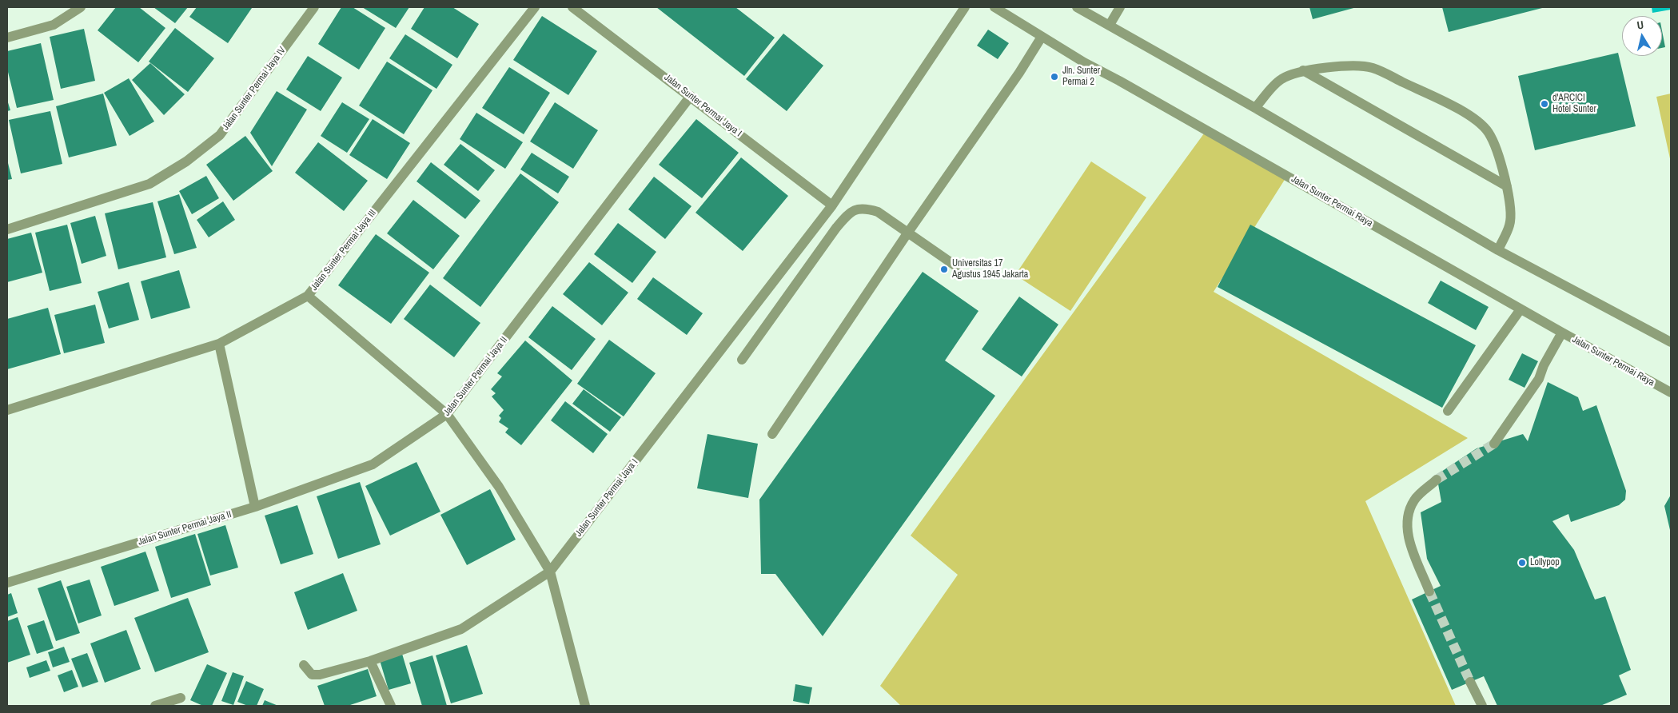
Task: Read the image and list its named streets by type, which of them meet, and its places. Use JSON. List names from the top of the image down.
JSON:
{
  "streets": {
    "street": [
      "Jalan Sunter Permai Jaya IV",
      "Jalan Sunter Permai Jaya I",
      "Jalan Sunter Permai Raya",
      "Jalan Sunter Permai Jaya III",
      "Jalan Sunter Permai Jaya II"
    ]
  },
  "crossings": [
    ["Jalan Sunter Permai Jaya I", "Jalan Sunter Permai Jaya II"]
  ],
  "places": [
    "Jln. Sunter Permai 2",
    "d'ARCICI Hotel Sunter",
    "Universitas 17 Agustus 1945 Jakarta",
    "Lollypop"
  ],
  "north": "top"
}
